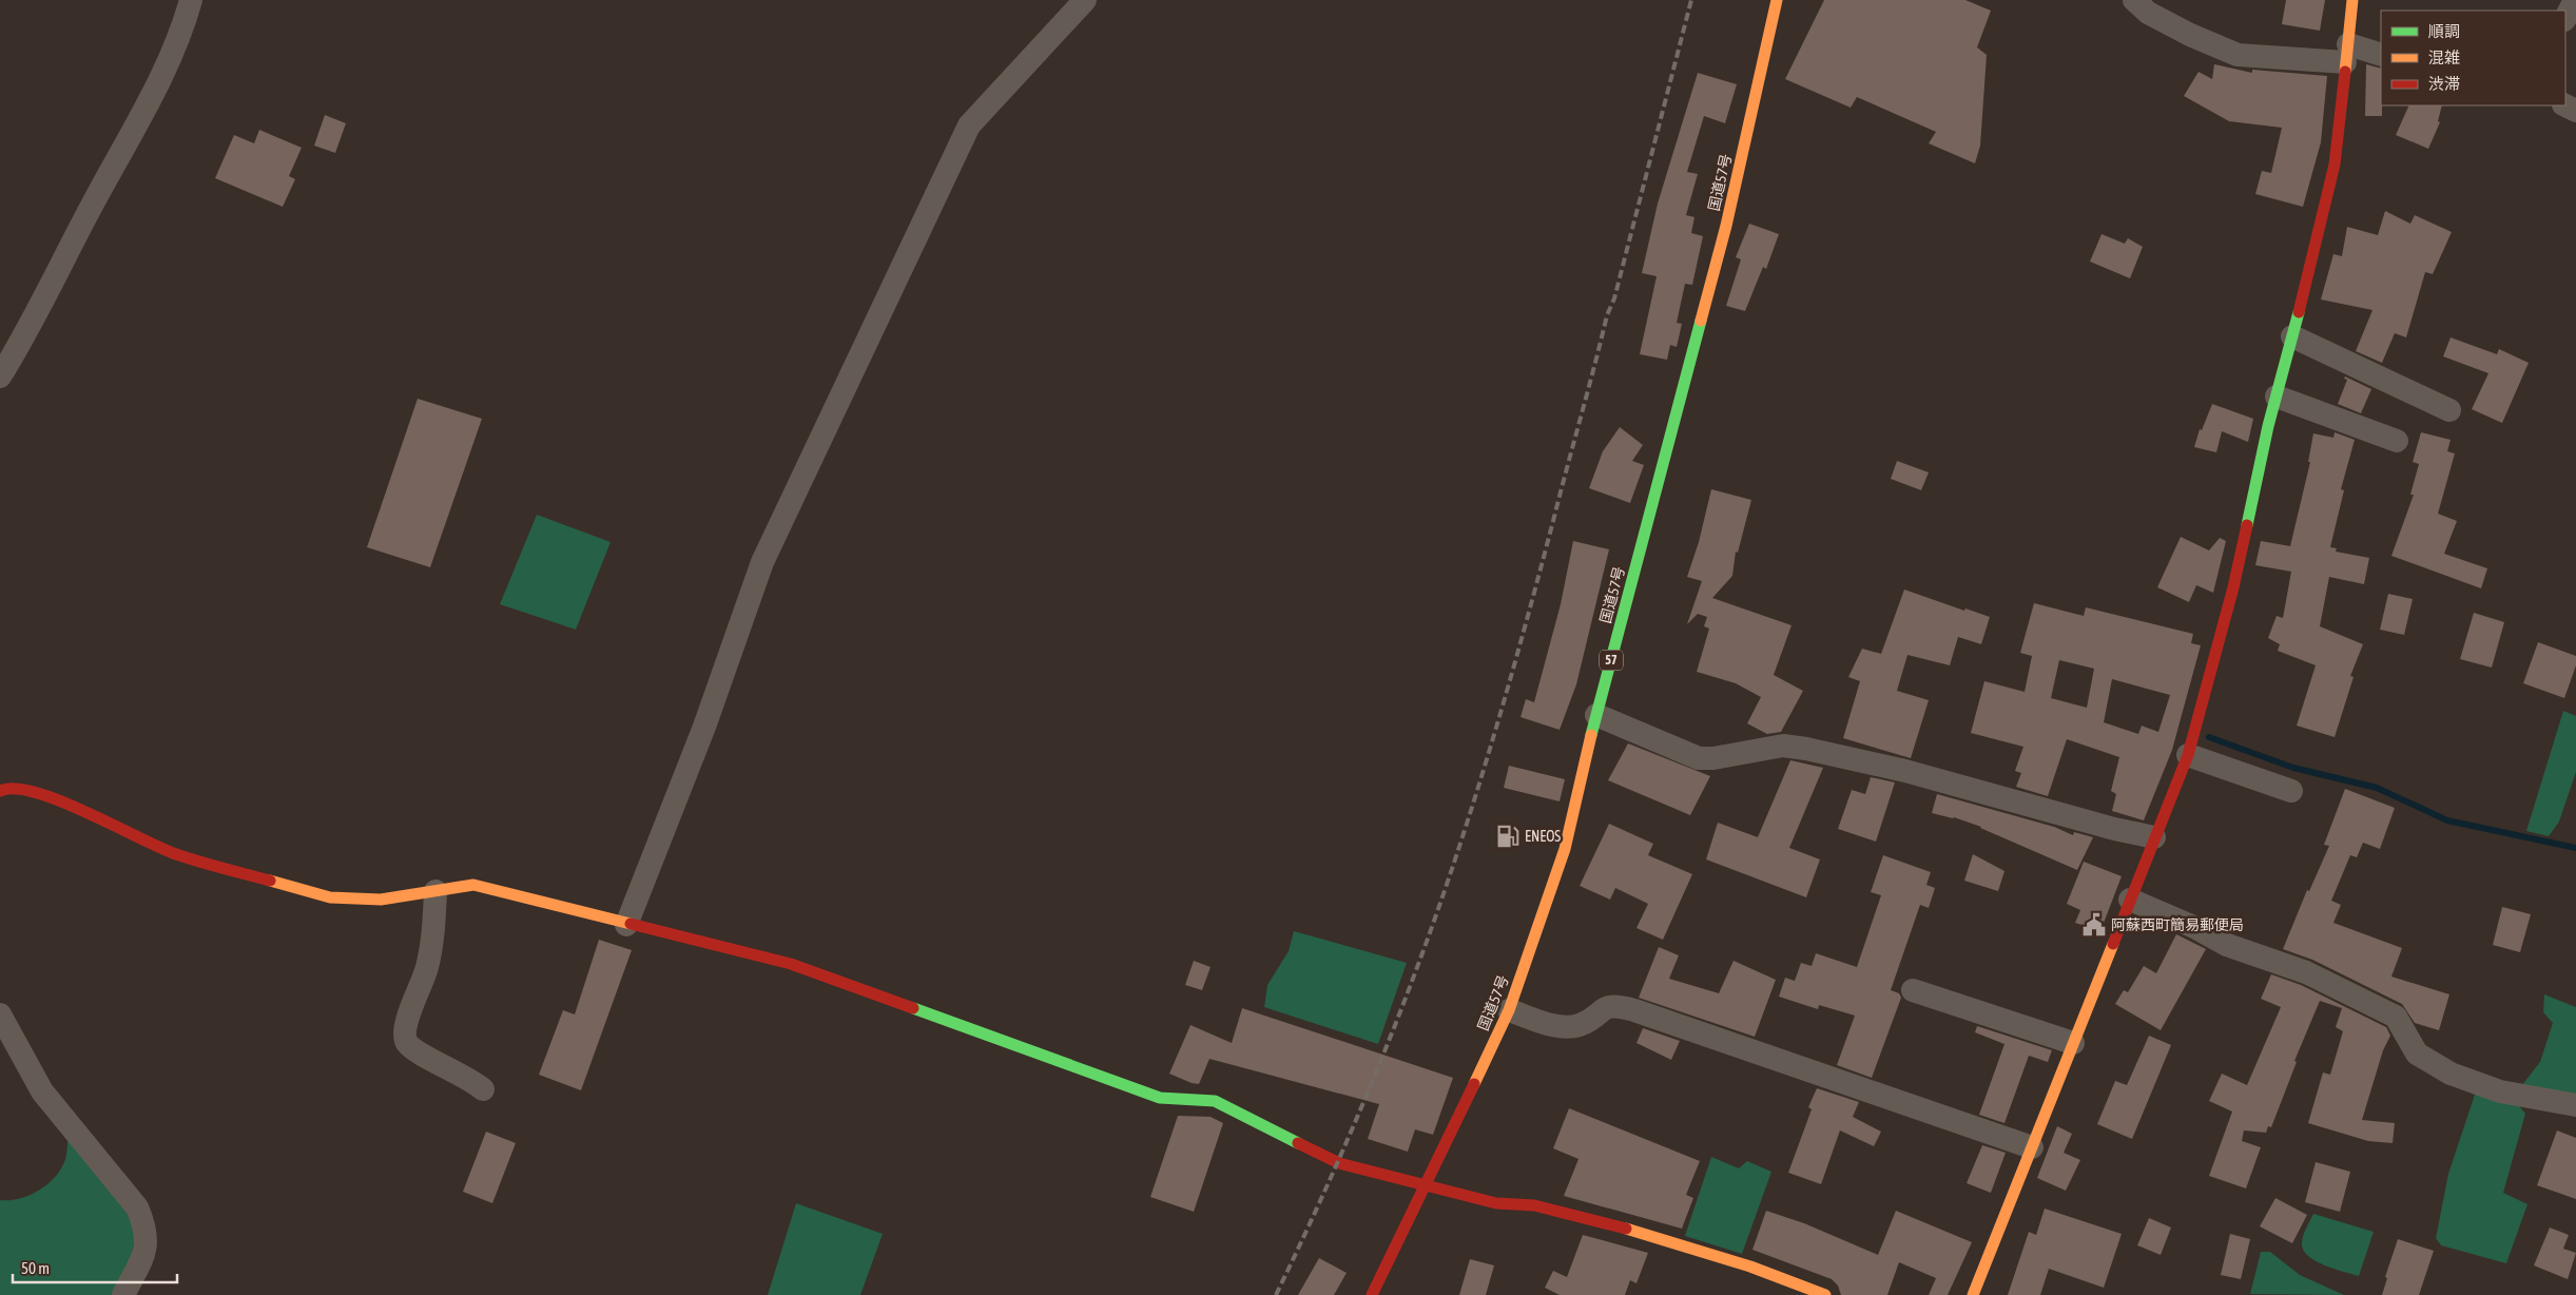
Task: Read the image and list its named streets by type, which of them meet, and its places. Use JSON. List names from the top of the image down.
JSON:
{
  "streets": {
    "main road": ["国道57号", "57"]
  },
  "places": {
    "fuel station": ["ENEOS"],
    "public building": ["阿蘇西町簡易郵便局"]
  },
  "legend": ["順調", "混雑", "渋滞"],
  "scale_bar": "50 m"
}
